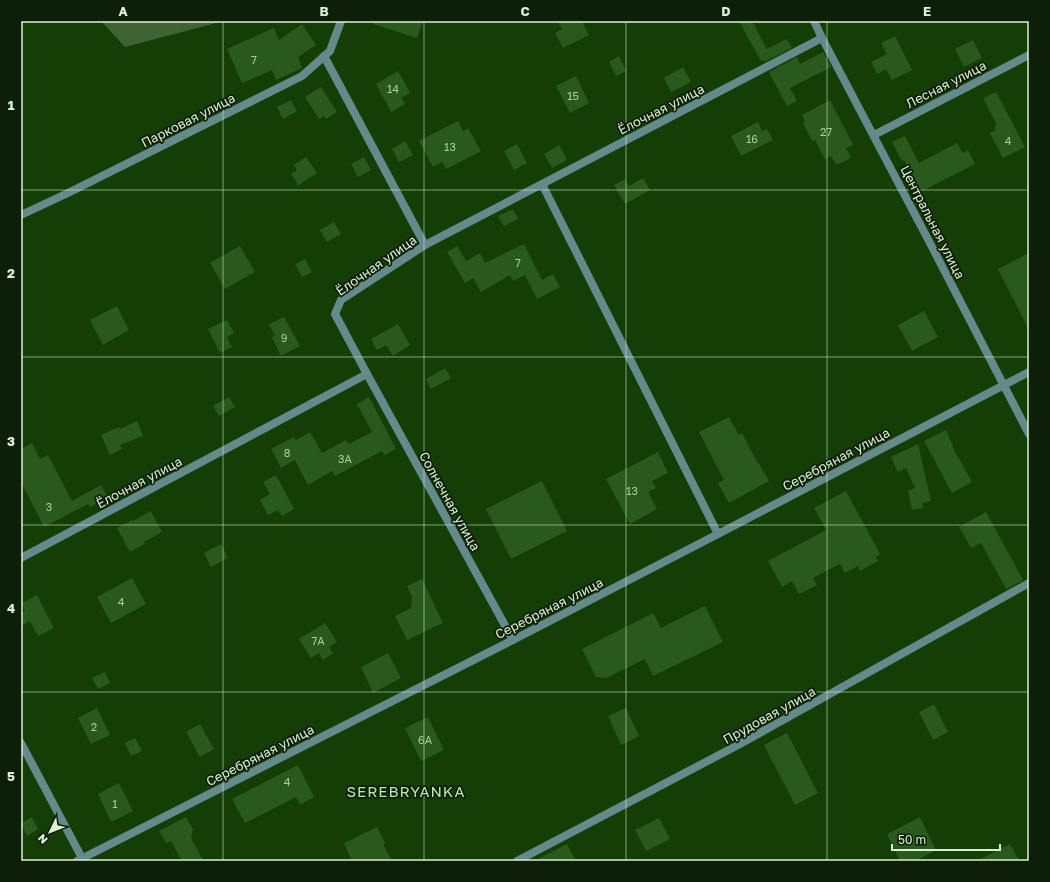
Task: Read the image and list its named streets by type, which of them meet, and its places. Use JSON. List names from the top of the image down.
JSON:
{
  "streets": {
    "street": [
      "Лесная улица",
      "Ёлочная улица",
      "Парковая улица",
      "Центральная улица",
      "Серебряная улица",
      "Солнечная улица",
      "Прудовая улица"
    ]
  },
  "crossings": [
    ["Лесная улица", "Центральная улица"],
    ["Ёлочная улица", "Центральная улица"],
    ["Ёлочная улица", "Солнечная улица"],
    ["Центральная улица", "Серебряная улица"],
    ["Серебряная улица", "Солнечная улица"]
  ],
  "districts": ["SEREBRYANKA"],
  "house_numbers": [
    "7",
    "14",
    "15",
    "27",
    "16",
    "4",
    "13",
    "7",
    "9",
    "8",
    "3А",
    "13",
    "3",
    "4",
    "7А",
    "2",
    "6А",
    "4",
    "1"
  ],
  "scale_bar": "50 m",
  "north": "bottom left",
  "grid": {
    "columns": [
      "A",
      "B",
      "C",
      "D",
      "E"
    ],
    "rows": [
      "1",
      "2",
      "3",
      "4",
      "5"
    ]
  }
}
